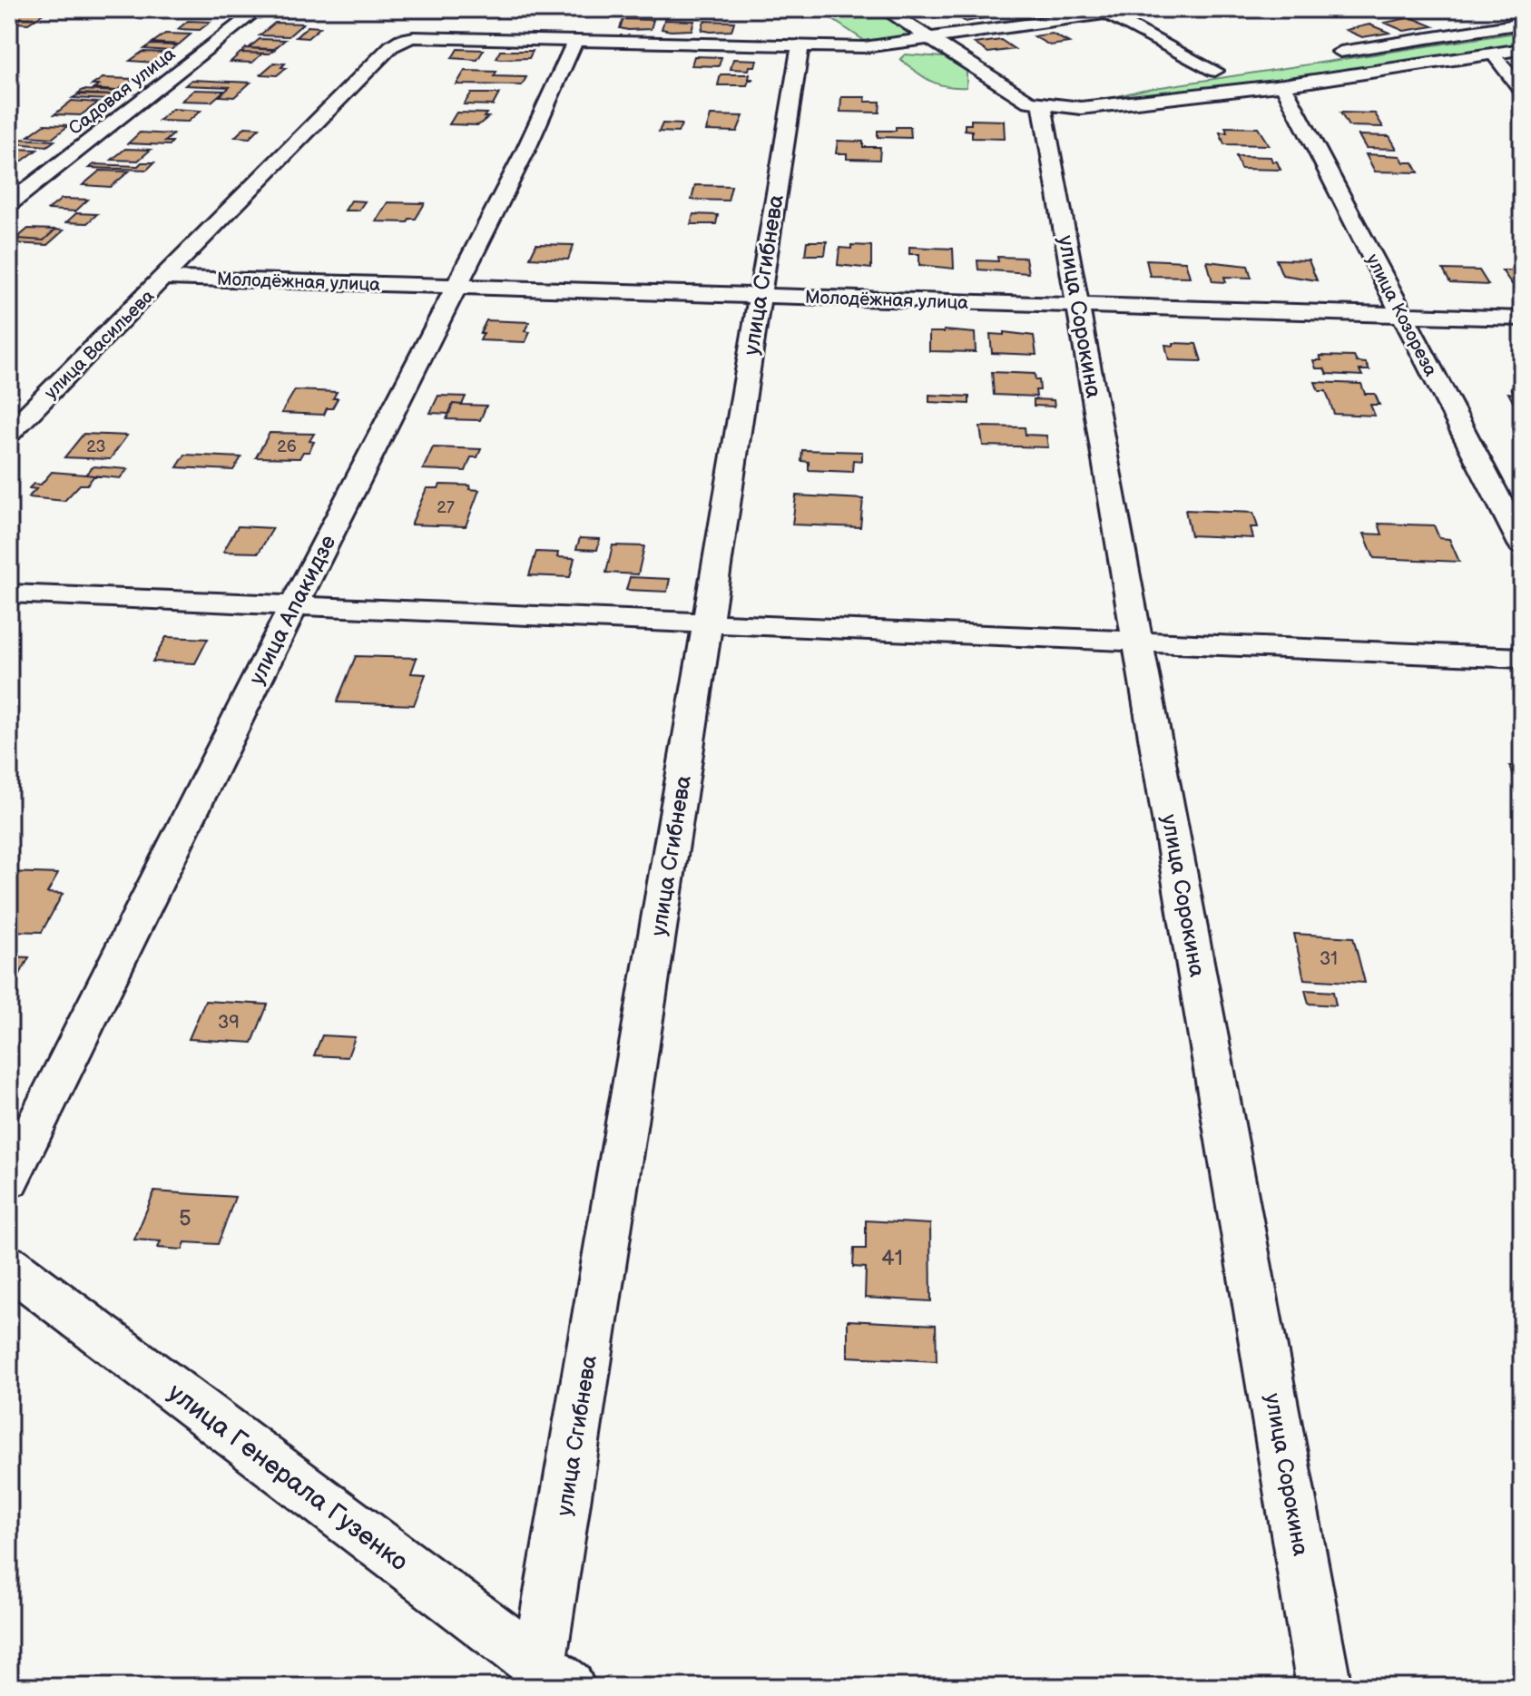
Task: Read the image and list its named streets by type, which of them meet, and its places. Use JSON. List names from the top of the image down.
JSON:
{
  "streets": {
    "street": [
      "Садовая улица",
      "улица Сгибнева",
      "Молодёжная улица",
      "улица Козореза",
      "улица Сорокина",
      "улица Васильева",
      "улица Апакидзе",
      "улица Генерала Гузенко"
    ]
  },
  "crossings": [
    ["улица Сгибнева", "Молодёжная улица"],
    ["улица Сгибнева", "улица Васильева"],
    ["улица Сгибнева", "улица Генерала Гузенко"],
    ["Молодёжная улица", "улица Козореза"],
    ["Молодёжная улица", "улица Сорокина"],
    ["Молодёжная улица", "улица Васильева"],
    ["Молодёжная улица", "улица Апакидзе"],
    ["улица Васильева", "улица Апакидзе"]
  ],
  "house_numbers": [
    "23",
    "26",
    "27",
    "31",
    "39",
    "5",
    "41"
  ]
}
